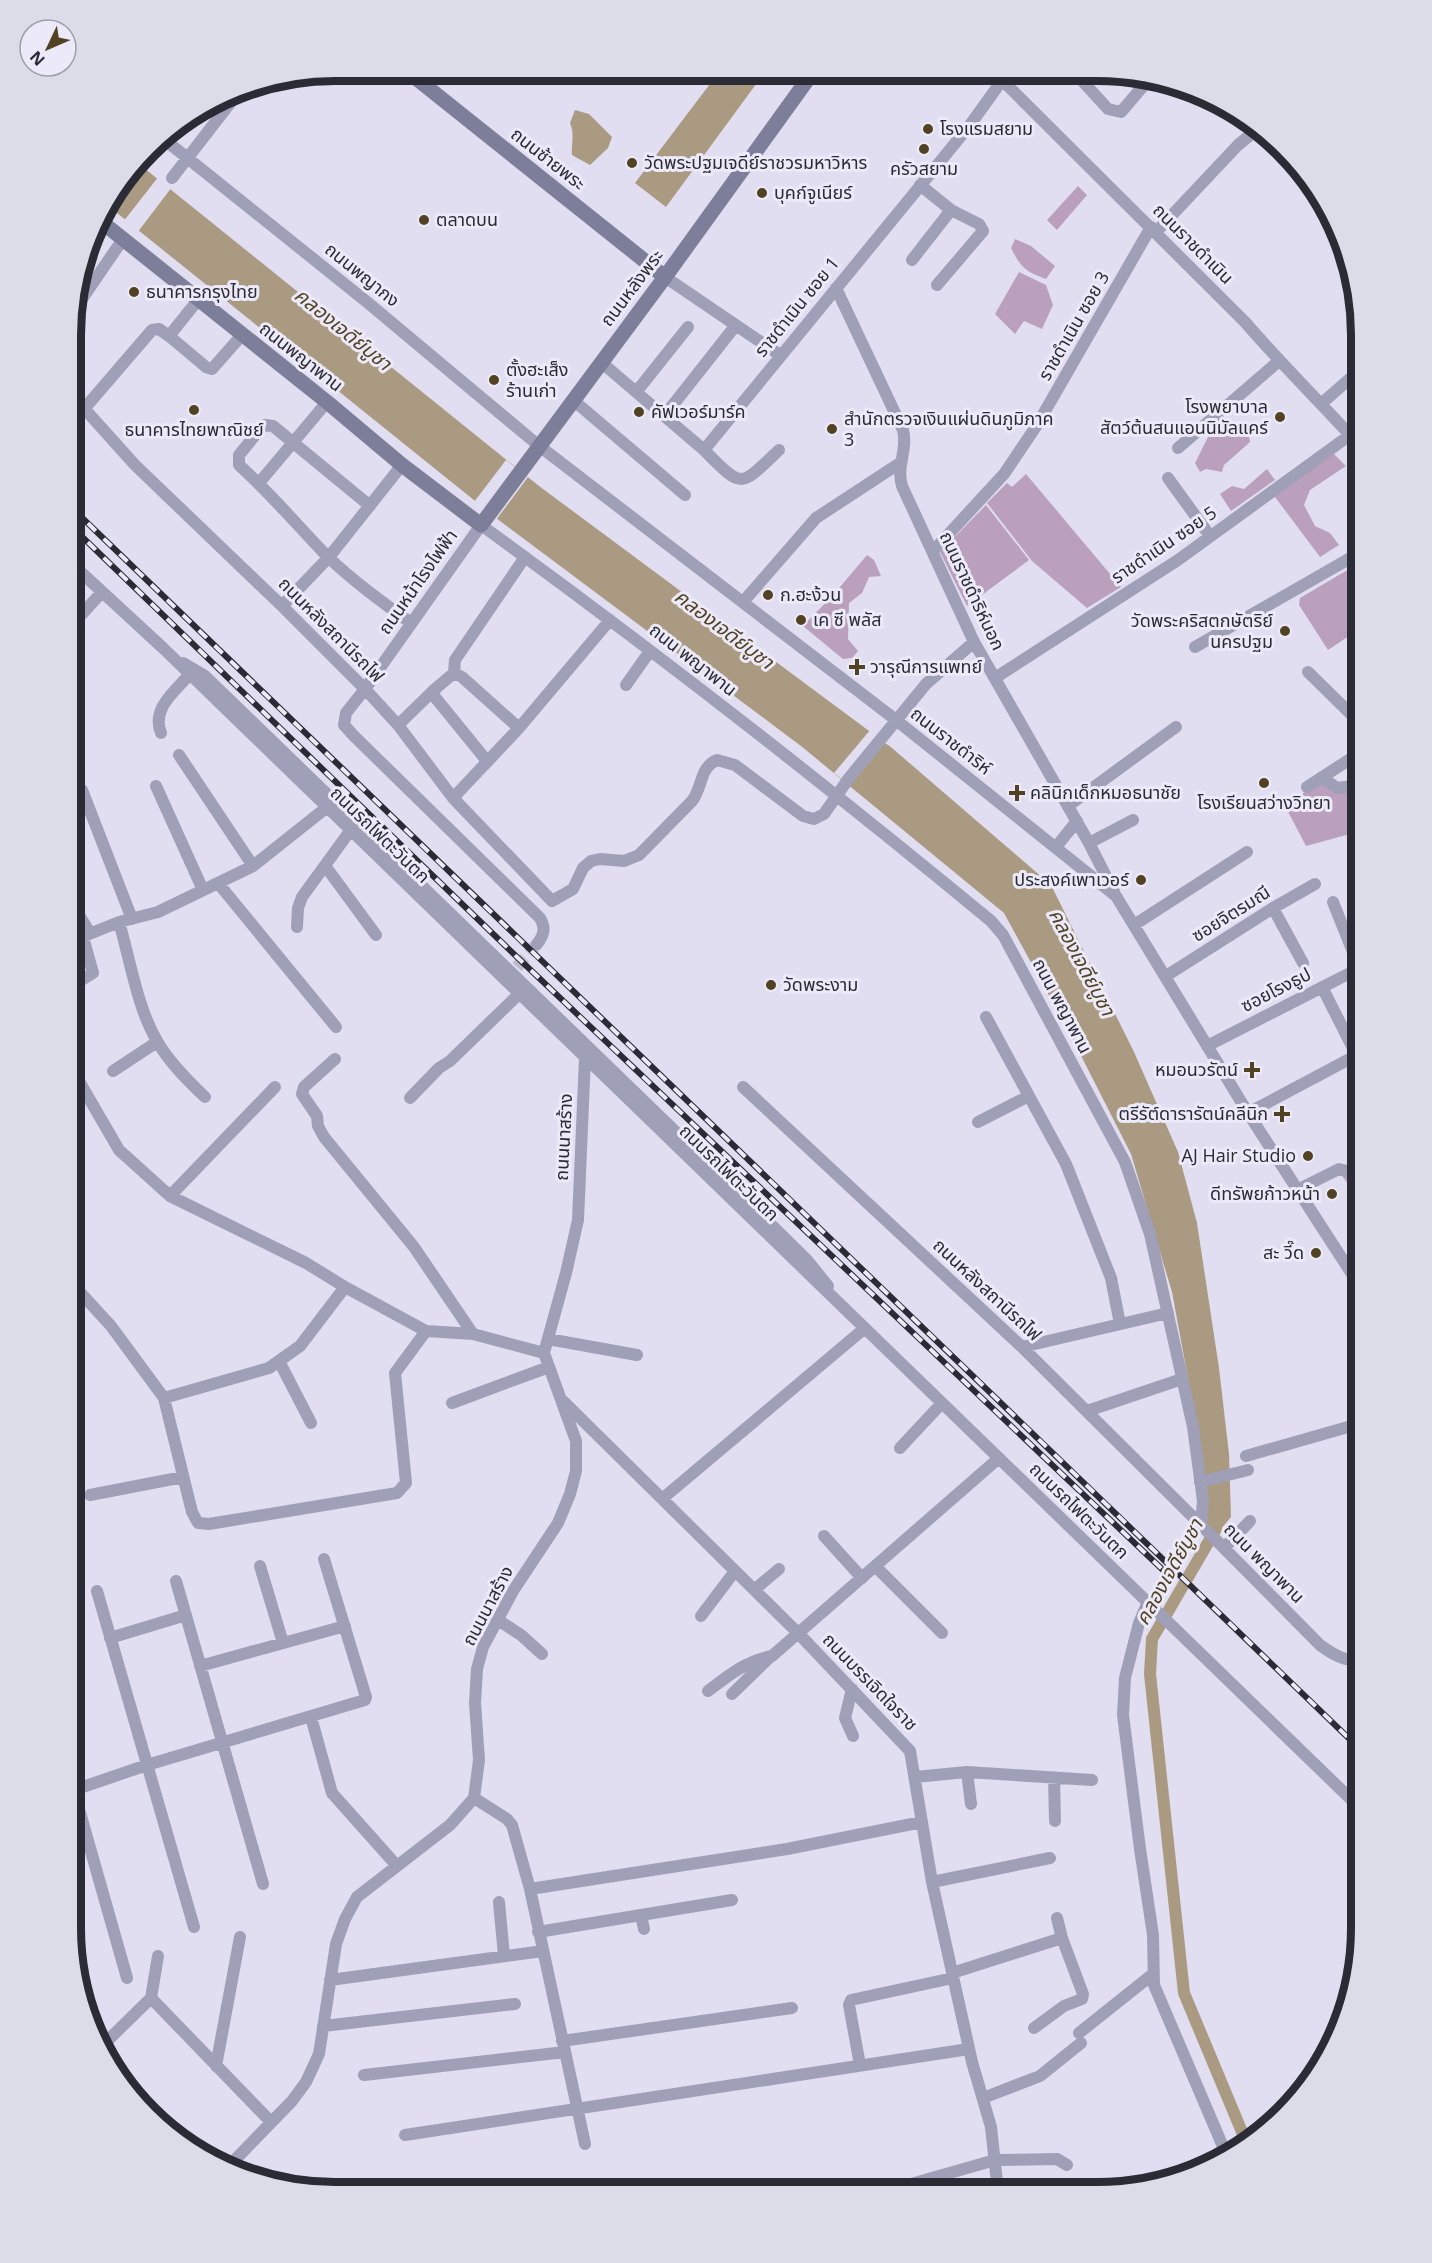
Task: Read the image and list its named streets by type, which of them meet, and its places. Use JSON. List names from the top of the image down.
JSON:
{
  "streets": {
    "main road": ["ถนนซ้ายพระ", "ถนนหลังพระ", "ถนนพญาพาน"],
    "street": [
      "ถนนราชดำเนิน",
      "ถนนพญากง",
      "ราชดำเนิน ซอย 1",
      "ราชดำเนิน ซอย 3",
      "ราชดำเนิน ซอย 5",
      "ถนนหน้าโรงไฟฟ้า",
      "ถนนราชดำริห์นอก",
      "ถนนหลังสถานีรถไฟ",
      "ถนน พญาพาน",
      "ถนนราชดำริห์",
      "ถนนรถไฟตะวันตก",
      "ซอยจิตรมณี",
      "ซอยโรงธูป",
      "ถนนนาสร้าง",
      "ถนนบรรเจิดใจราช"
    ]
  },
  "crossings": [
    ["ถนนซ้ายพระ", "ถนนหลังพระ"],
    ["ถนนราชดำเนิน", "ราชดำเนิน ซอย 3"],
    ["ถนนราชดำเนิน", "ราชดำเนิน ซอย 5"],
    ["ถนนพญากง", "ถนนหลังพระ"],
    ["ถนนพญากง", "ถนนราชดำริห์"],
    ["ถนนหลังพระ", "ถนนพญาพาน"],
    ["ถนนหลังพระ", "ถนนหน้าโรงไฟฟ้า"],
    ["ถนนหลังพระ", "ถนน พญาพาน"],
    ["ถนนหลังพระ", "ถนนราชดำริห์"],
    ["ราชดำเนิน ซอย 1", "ถนนราชดำริห์นอก"],
    ["ราชดำเนิน ซอย 3", "ถนนราชดำริห์นอก"],
    ["ถนนพญาพาน", "ถนนหน้าโรงไฟฟ้า"],
    ["ถนนพญาพาน", "ถนน พญาพาน"],
    ["ราชดำเนิน ซอย 5", "ถนนราชดำริห์นอก"],
    ["ถนนหน้าโรงไฟฟ้า", "ถนนหลังสถานีรถไฟ"],
    ["ถนนหน้าโรงไฟฟ้า", "ถนน พญาพาน"],
    ["ถนนราชดำริห์นอก", "ถนนราชดำริห์"],
    ["ถนนหลังสถานีรถไฟ", "ถนน พญาพาน"],
    ["ถนนราชดำริห์", "ซอยจิตรมณี"],
    ["ถนนราชดำริห์", "ซอยโรงธูป"],
    ["ถนนรถไฟตะวันตก", "ถนนนาสร้าง"],
    ["ถนนนาสร้าง", "ถนนบรรเจิดใจราช"]
  ],
  "water": ["คลองเจดีย์บูชา"],
  "places": {
    "other": [
      "โรงแรมสยาม",
      "ครัวสยาม",
      "วัดพระปฐมเจดีย์ราชวรมหาวิหาร",
      "บุคก์จูเนียร์",
      "ตลาดบน",
      "ธนาคารกรุงไทย",
      "ตั้งฮะเส็ง ร้านเก่า",
      "ธนาคารไทยพาณิชย์",
      "คัฟเวอร์มาร์ค",
      "โรงพยาบาล สัตว์ต้นสนแอนนิมัลแคร์",
      "สำนักตรวจเงินแผ่นดินภูมิภาค 3",
      "ก.ฮะง้วน",
      "เค ซี พลัส",
      "วัดพระคริสตกษัตริย์ นครปฐม",
      "โรงเรียนสว่างวิทยา",
      "ประสงค์เพาเวอร์",
      "วัดพระงาม",
      "AJ Hair Studio",
      "ดีทรัพยก้าวหน้า",
      "สะ วี๊ด"
    ],
    "health": [
      "วารุณีการแพทย์",
      "คลินิกเด็กหมอธนาชัย",
      "หมอนวรัตน์",
      "ตรีรัต์ดารารัตน์คลีนิก"
    ]
  },
  "north": "bottom left"
}
